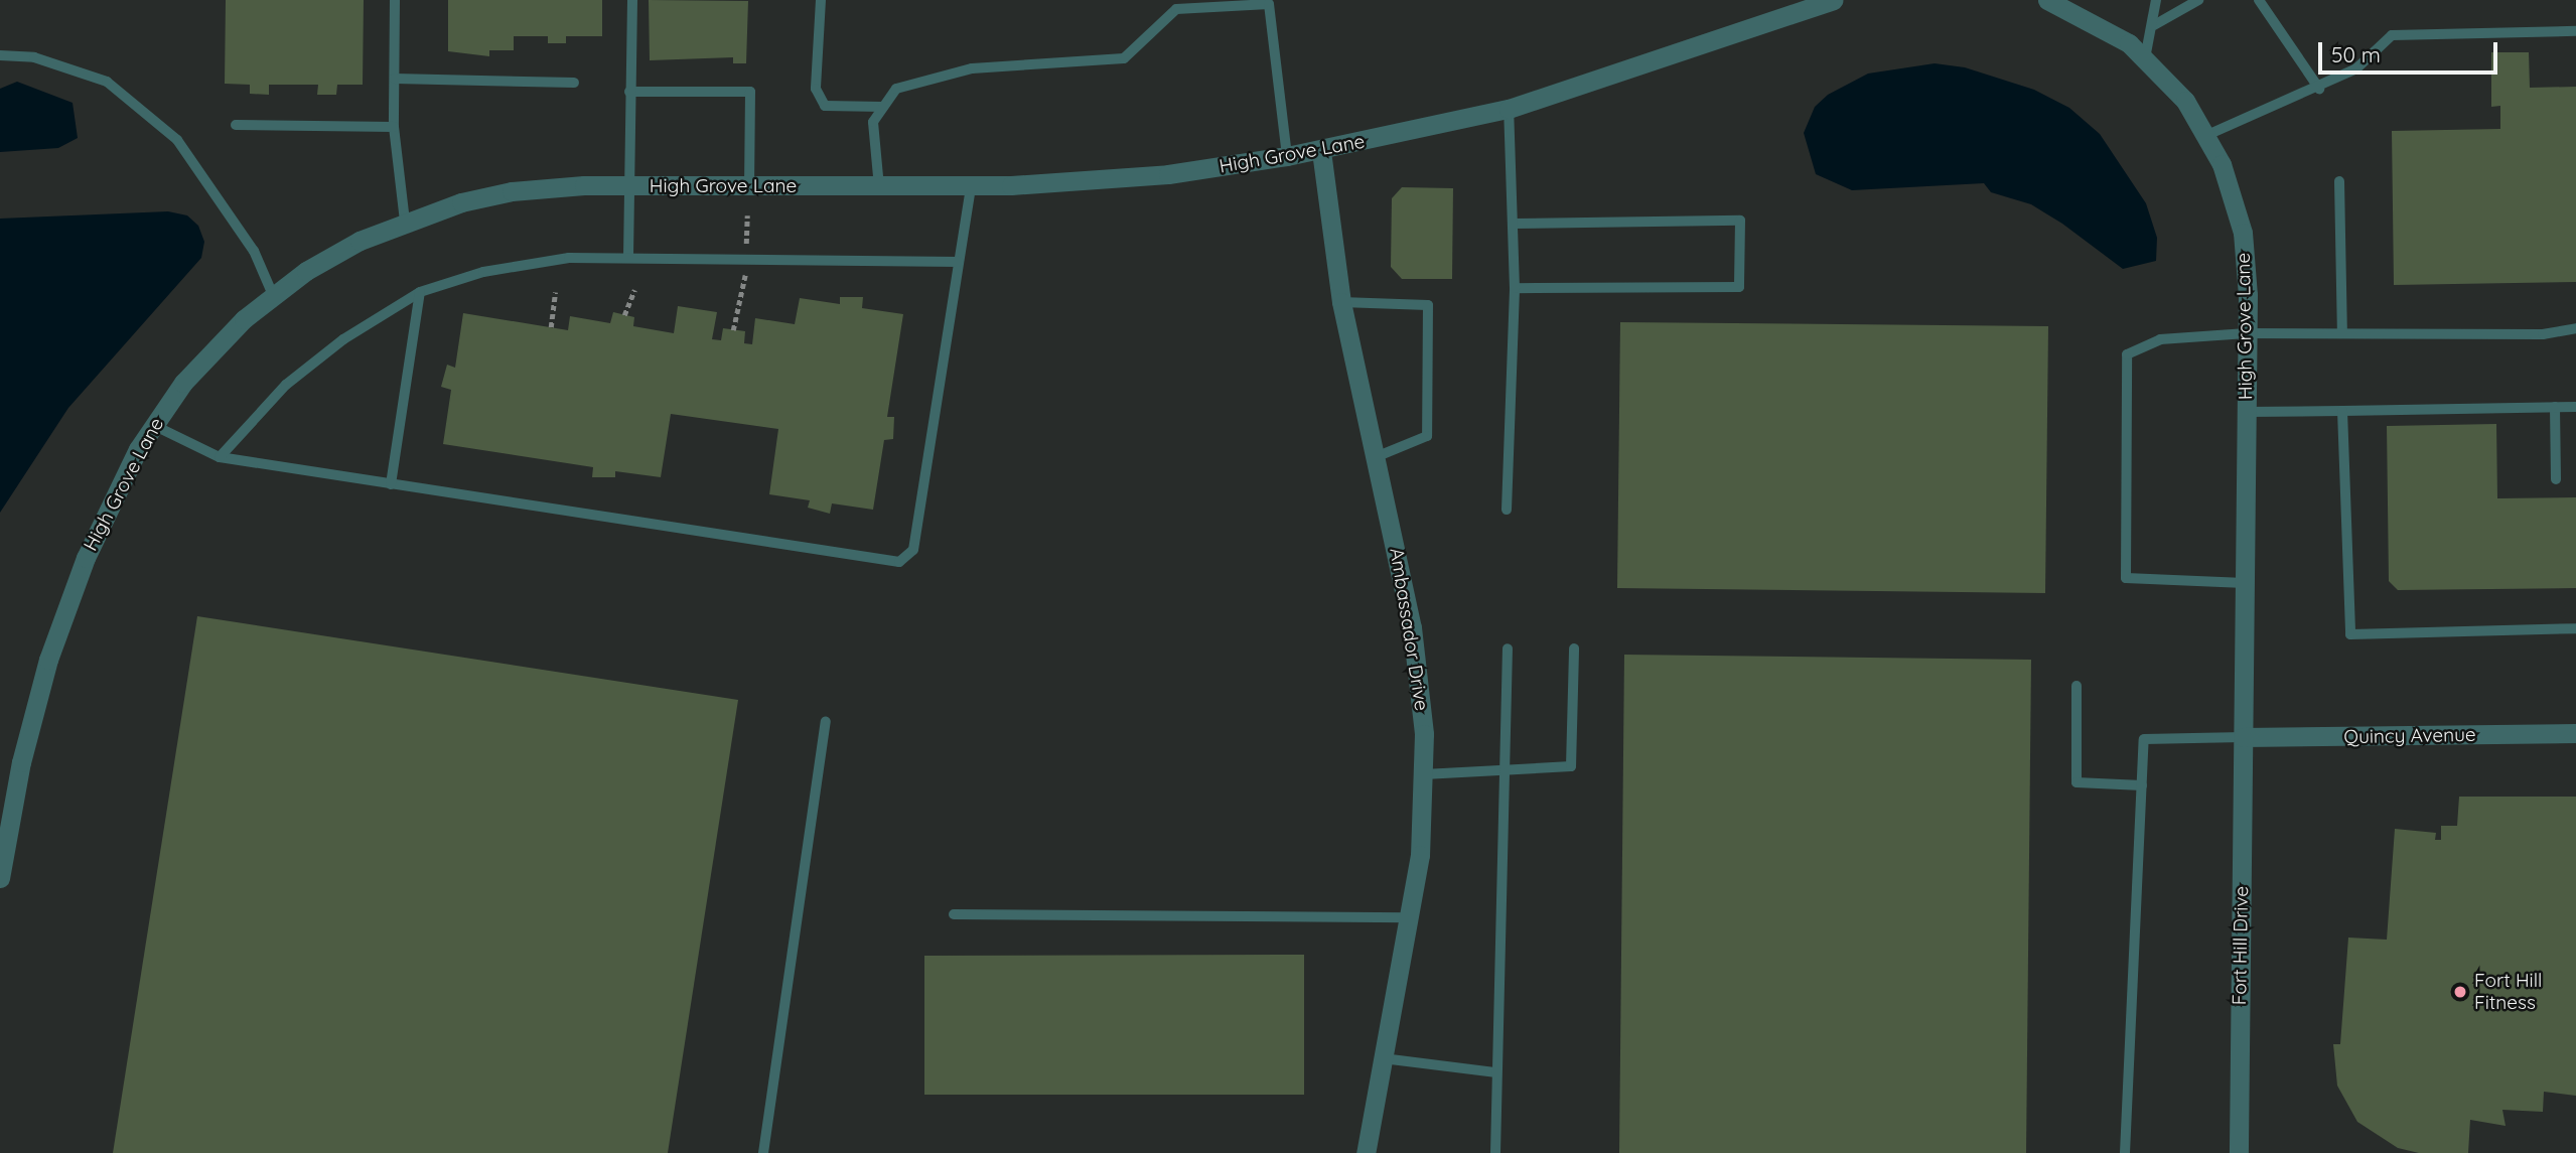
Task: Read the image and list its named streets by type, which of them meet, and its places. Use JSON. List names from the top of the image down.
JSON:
{
  "streets": {
    "street": [
      "High Grove Lane",
      "Ambassador Drive",
      "Quincy Avenue",
      "Fort Hill Drive"
    ]
  },
  "crossings": [
    ["High Grove Lane", "Ambassador Drive"],
    ["High Grove Lane", "Quincy Avenue"],
    ["High Grove Lane", "Fort Hill Drive"],
    ["Quincy Avenue", "Fort Hill Drive"]
  ],
  "places": ["Fort Hill Fitness"],
  "scale_bar": "50 m"
}
